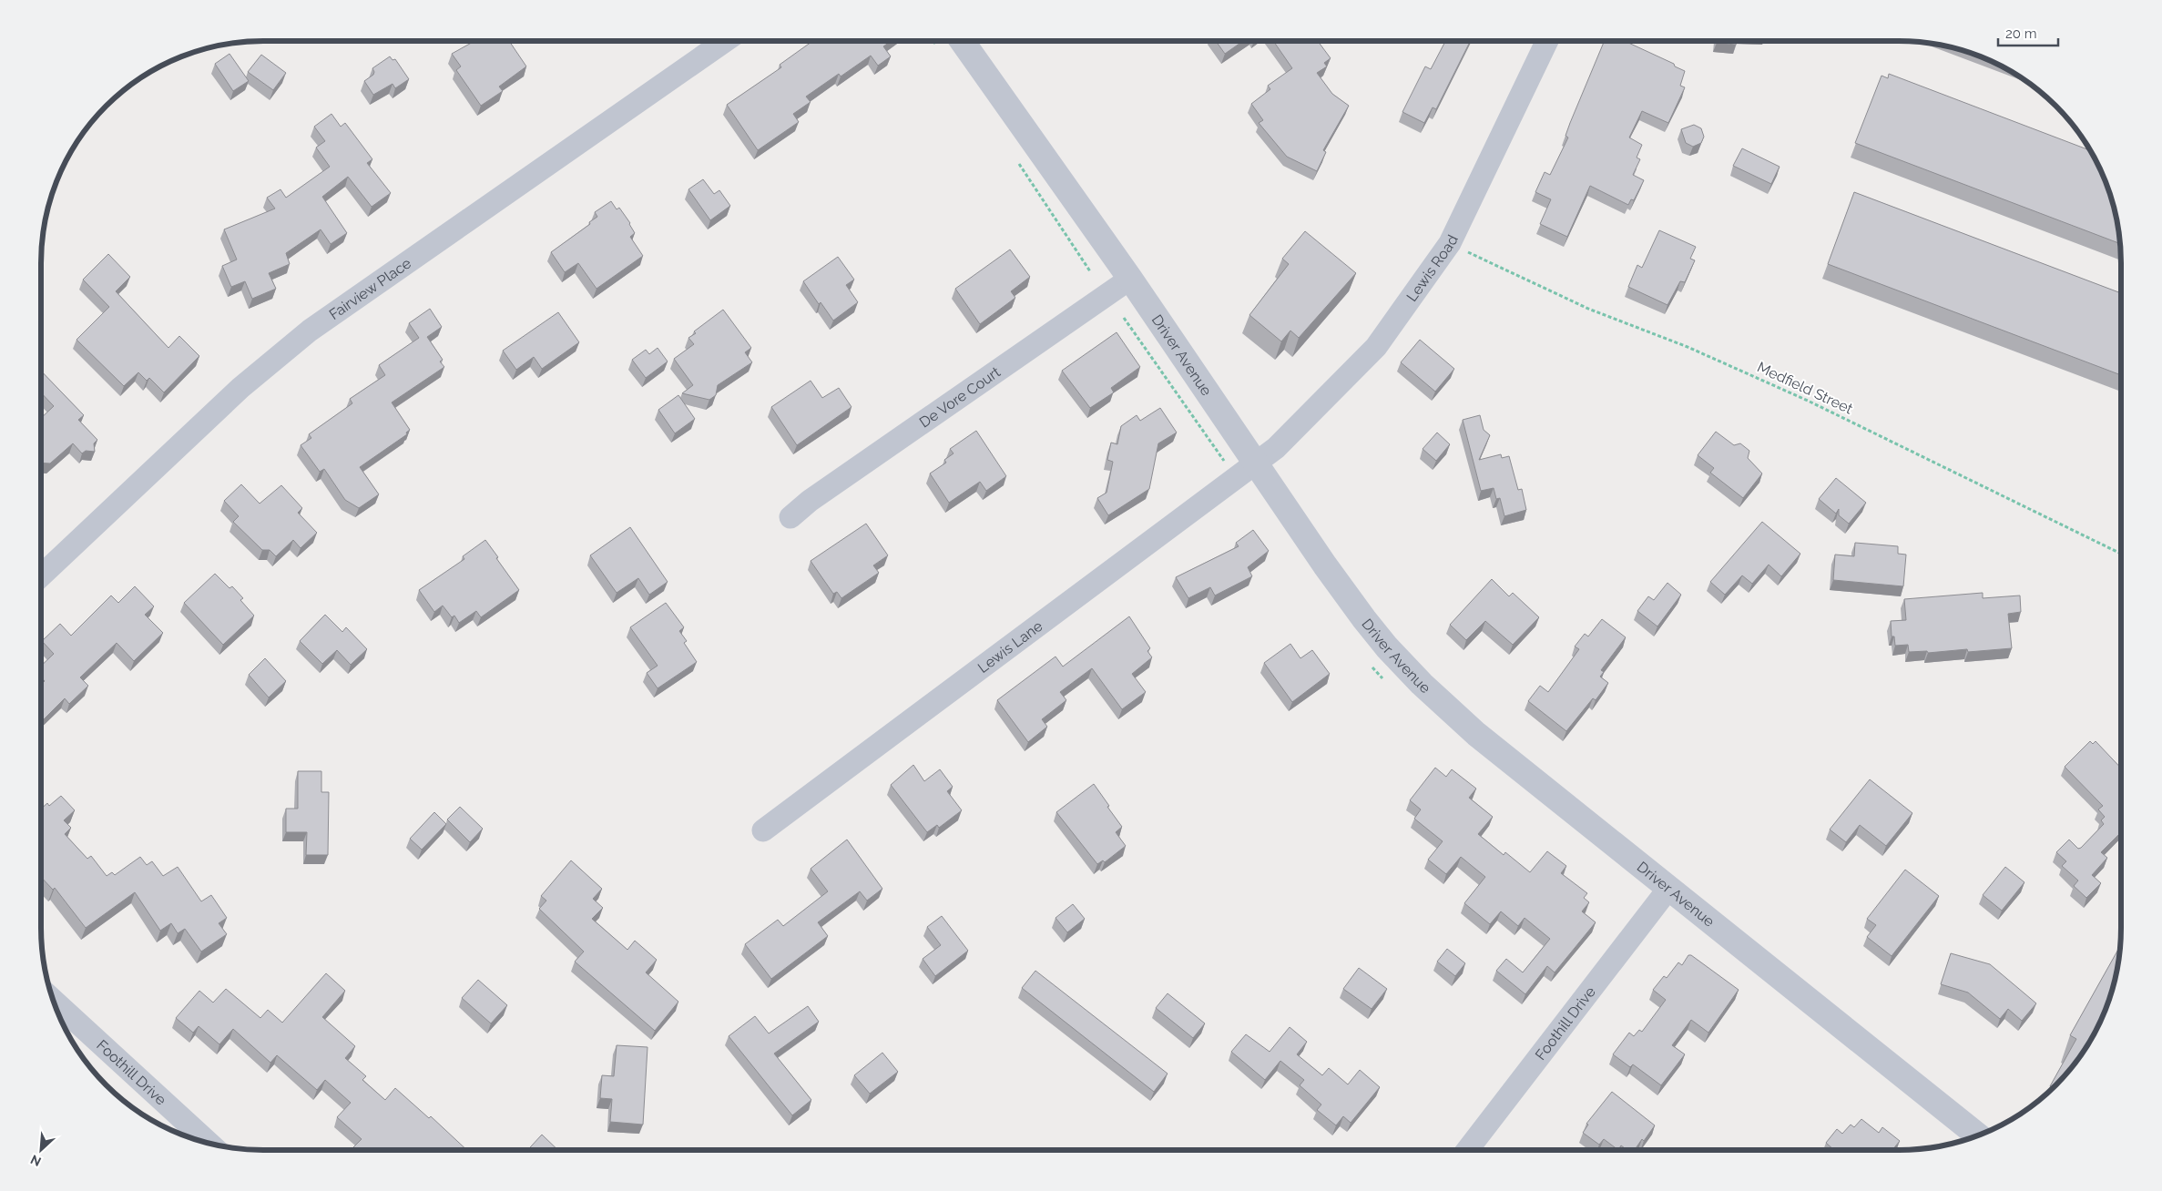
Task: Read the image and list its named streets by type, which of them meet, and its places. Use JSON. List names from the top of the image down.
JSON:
{
  "streets": {
    "street": [
      "Lewis Road",
      "Fairview Place",
      "Driver Avenue",
      "De Vore Court",
      "Lewis Lane",
      "Foothill Drive"
    ],
    "path": ["Medfield Street"]
  },
  "crossings": [
    ["Lewis Road", "Driver Avenue"],
    ["Lewis Road", "Lewis Lane"],
    ["Driver Avenue", "De Vore Court"],
    ["Driver Avenue", "Lewis Lane"],
    ["Driver Avenue", "Foothill Drive"]
  ],
  "scale_bar": "20 m",
  "north": "bottom left"
}
